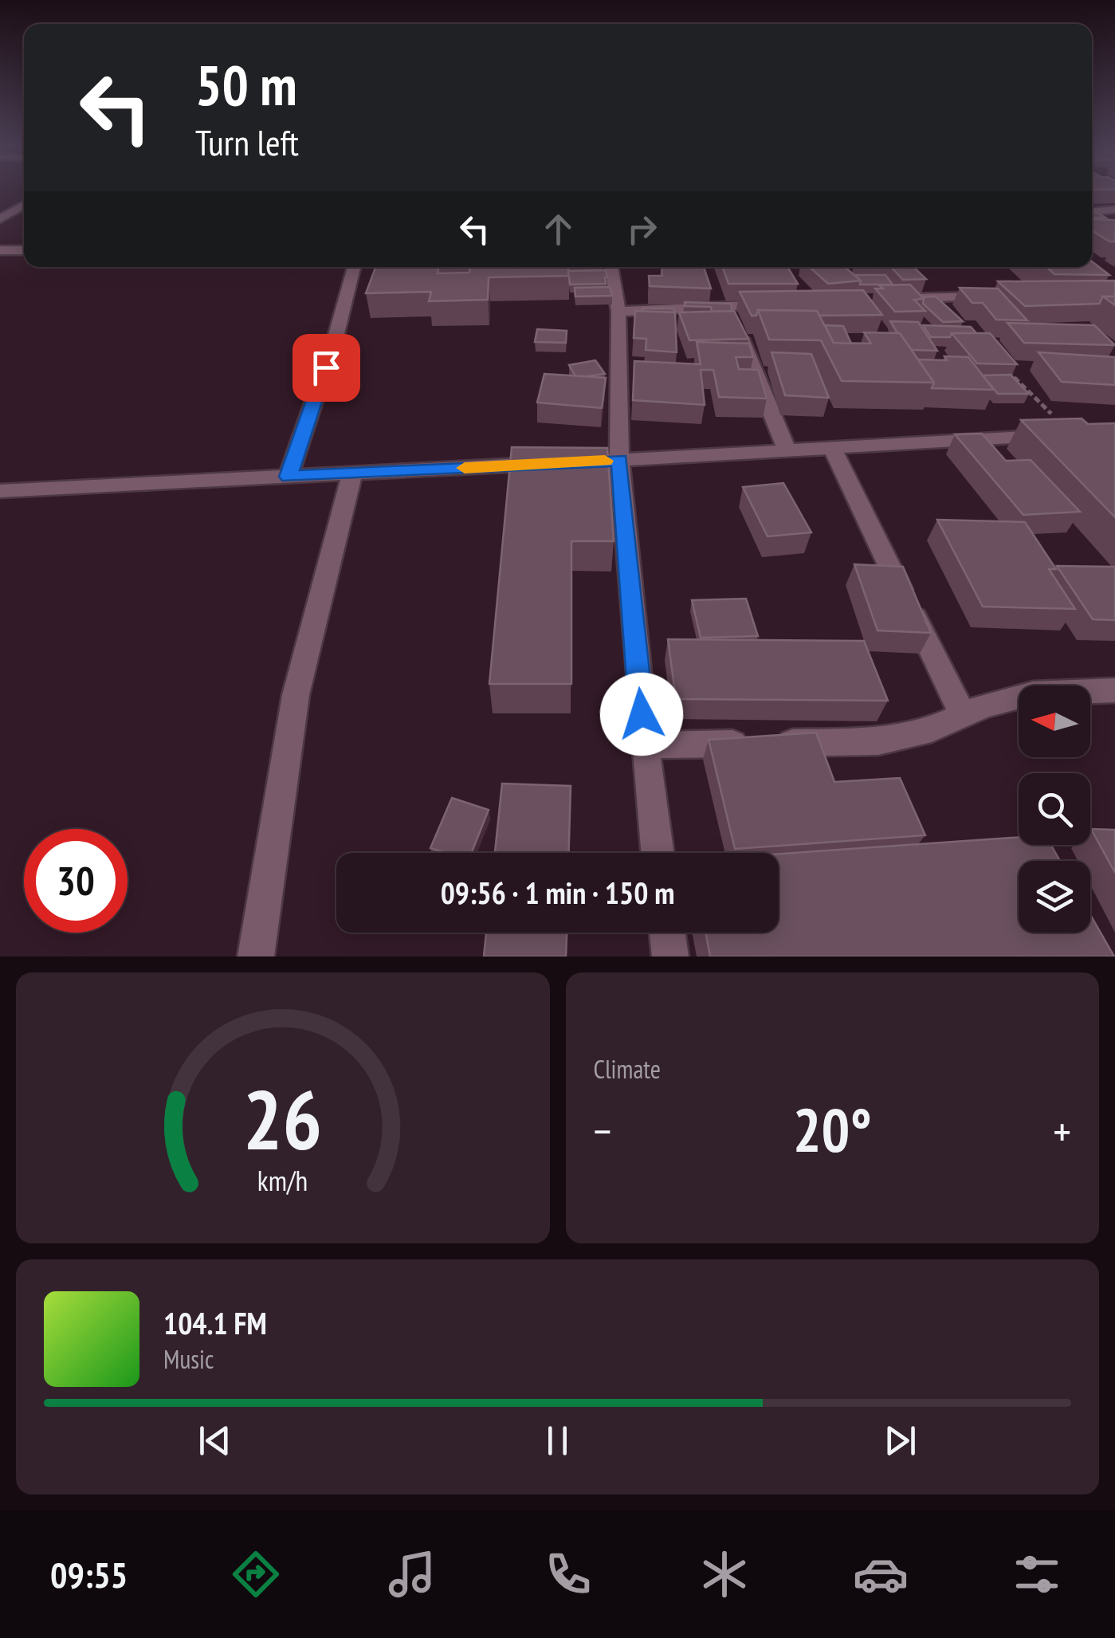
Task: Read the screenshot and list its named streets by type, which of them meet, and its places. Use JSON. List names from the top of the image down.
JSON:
{
  "north": "left",
  "page": {
    "turn": ["50 m", "Turn left"],
    "limit": "30",
    "trip": "09:56 · 1 min · 150 m",
    "tile": "Climate",
    "heat": ["−", "20°", "+"],
    "song": ["104.1 FM", "Music"],
    "tabs": "09:55",
    "gauge": ["26", "km/h"]
  }
}
